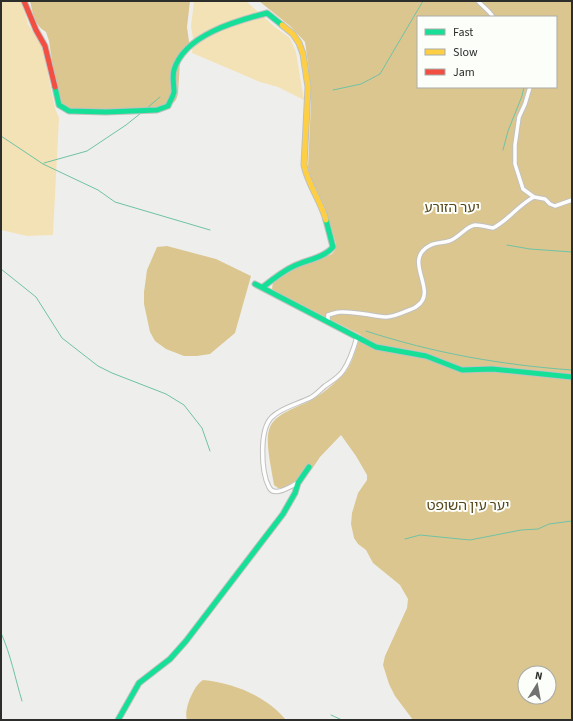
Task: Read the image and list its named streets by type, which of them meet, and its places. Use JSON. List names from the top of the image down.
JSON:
{
  "parks": ["יער הזורע", "יער עין השופט"],
  "legend": ["Fast", "Slow", "Jam"],
  "north": "top"
}
